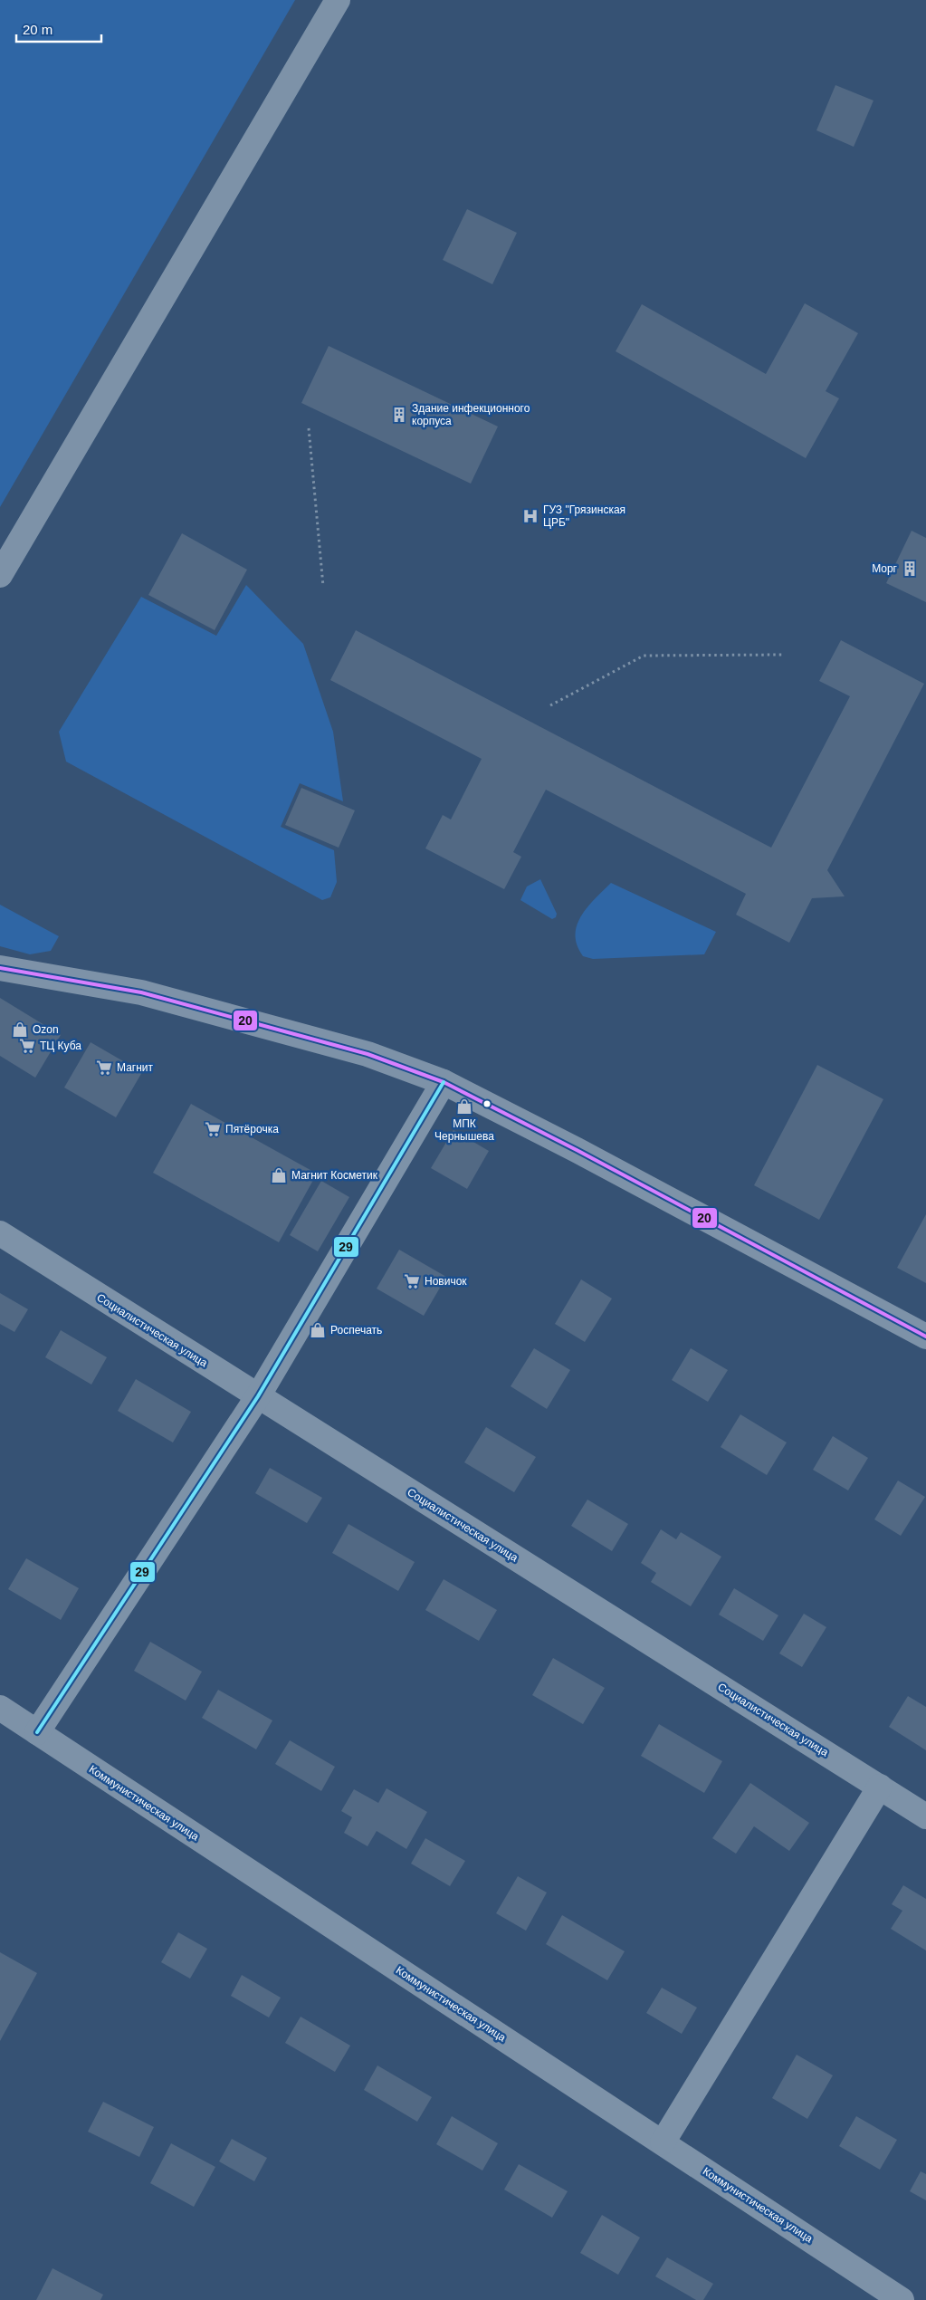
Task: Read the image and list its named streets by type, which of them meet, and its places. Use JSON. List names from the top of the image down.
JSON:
{
  "streets": {
    "street": ["Социалистическая улица", "Коммунистическая улица"]
  },
  "places": {
    "building": ["Здание инфекционного корпуса", "Морг"],
    "hospital": ["ГУЗ \"Грязинская ЦРБ\""],
    "shop": [
      "Ozon",
      "МПК Чернышева",
      "Магнит Косметик",
      "Роспечать"
    ],
    "supermarket": [
      "ТЦ Куба",
      "Магнит",
      "Пятёрочка",
      "Новичок"
    ]
  },
  "lines": ["transit line 20", "transit line 29"],
  "scale_bar": "20 m"
}
